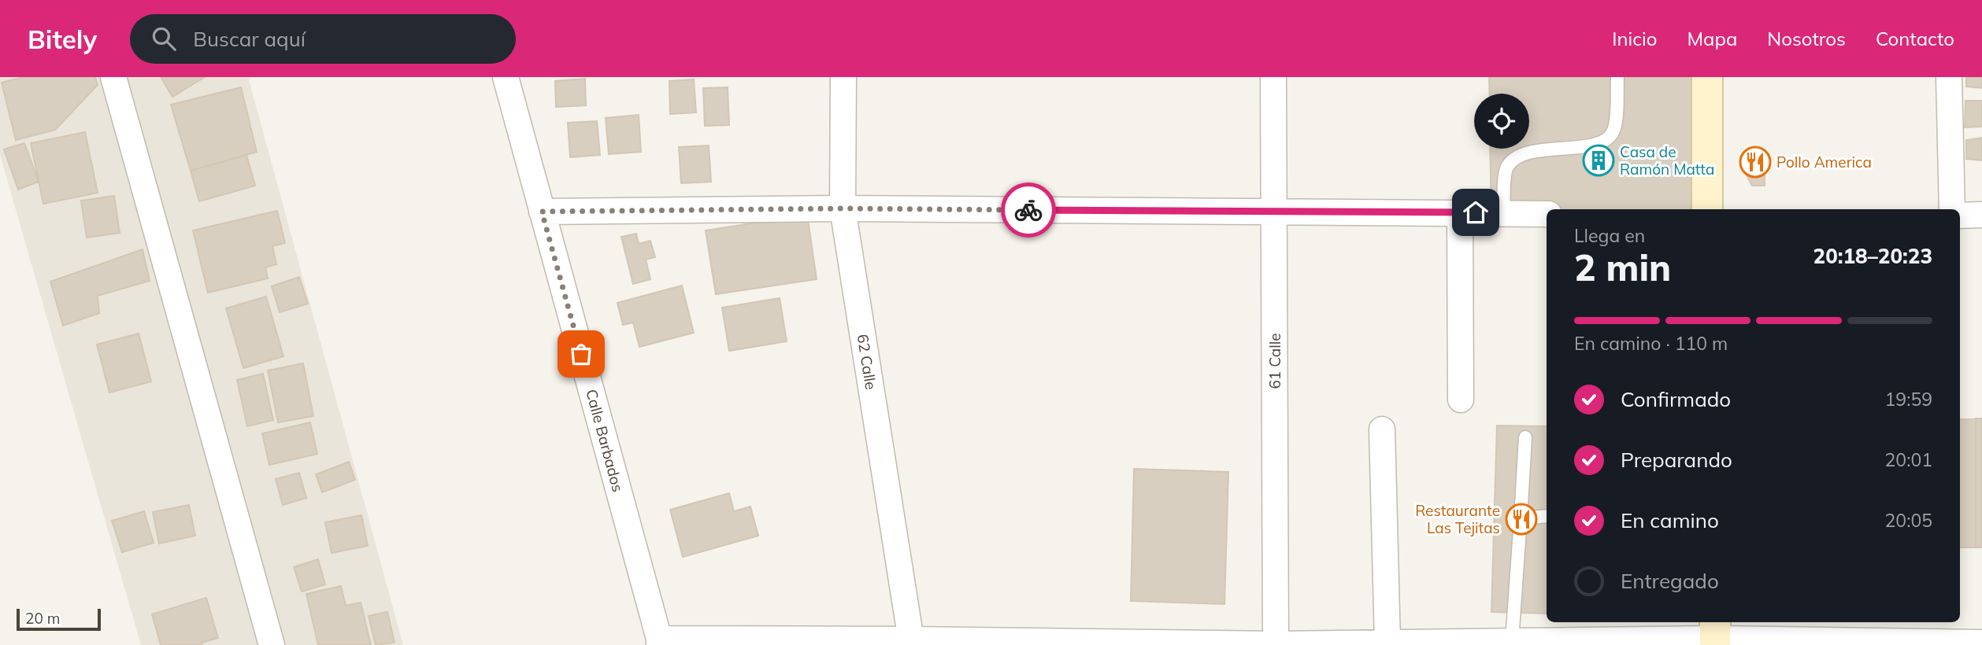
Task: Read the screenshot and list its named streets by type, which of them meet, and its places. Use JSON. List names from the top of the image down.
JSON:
{
  "streets": {
    "street": ["61 Calle", "62 Calle", "Calle Barbados"]
  },
  "places": {
    "building": ["Casa de Ramón Matta"],
    "restaurant": ["Pollo America", "Restaurante Las Tejitas"]
  },
  "scale_bar": "20 m",
  "page": {
    "header": "Bitely",
    "search": "Buscar aquí",
    "nav": [
      "Inicio",
      "Mapa",
      "Nosotros",
      "Contacto"
    ],
    "heading": ["2 min", "Llega en", "20:18–20:23"],
    "bar": "En camino · 110 m",
    "list": [
      ["Confirmado", "19:59"],
      ["Preparando", "20:01"],
      ["En camino", "20:05"],
      "Entregado"
    ],
    "scale": "20 m"
  }
}
